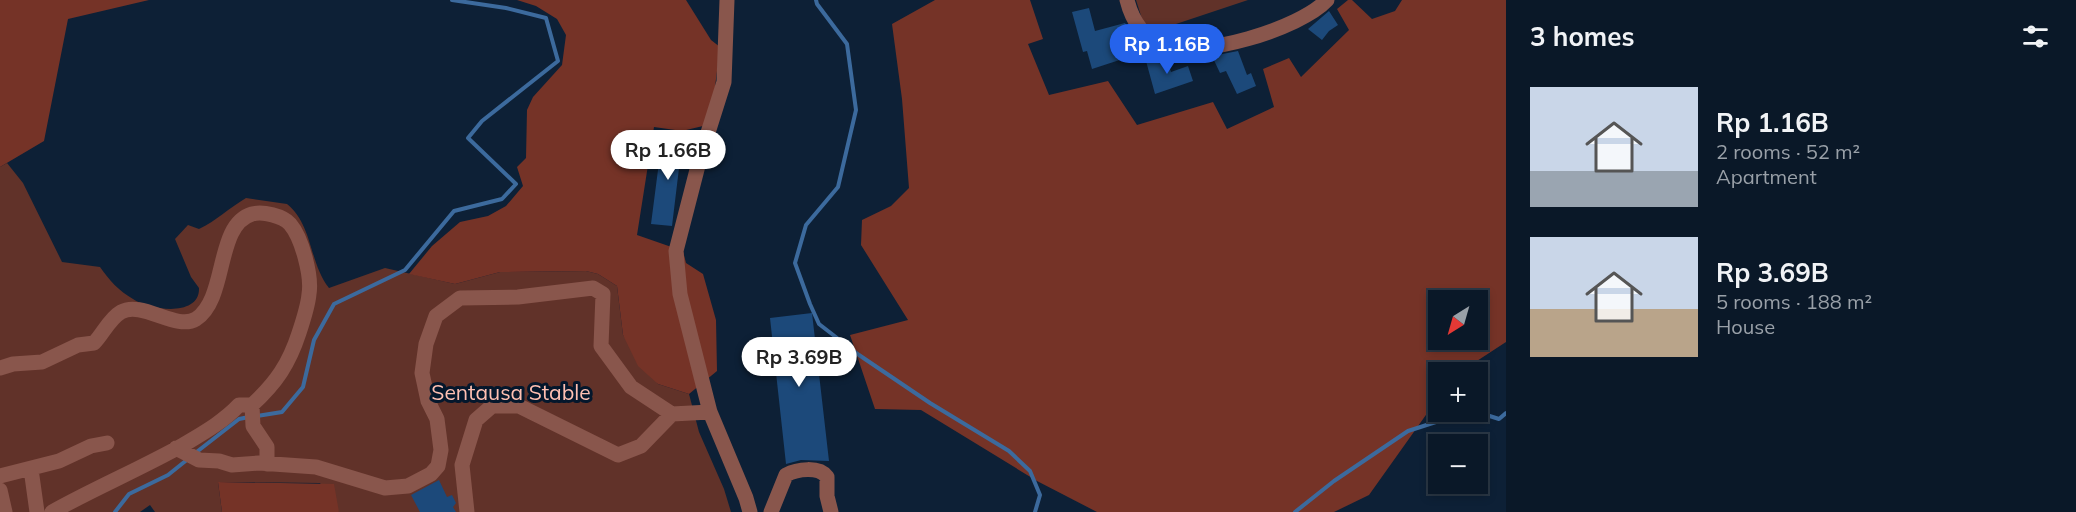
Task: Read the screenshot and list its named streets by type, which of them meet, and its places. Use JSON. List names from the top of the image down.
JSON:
{
  "parks": ["Sentausa Stable"],
  "north": "bottom left",
  "page": {
    "heading": "3 homes",
    "price": ["Rp 1.16B", "Rp 1.66B", "Rp 3.69B"],
    "list": [
      {
        "name": "Rp 1.16B",
        "note": "2 rooms · 52 m² · Apartment"
      },
      {
        "name": "Rp 3.69B",
        "note": "5 rooms · 188 m² · House"
      }
    ],
    "map_buttons": ["+", "−"]
  }
}
